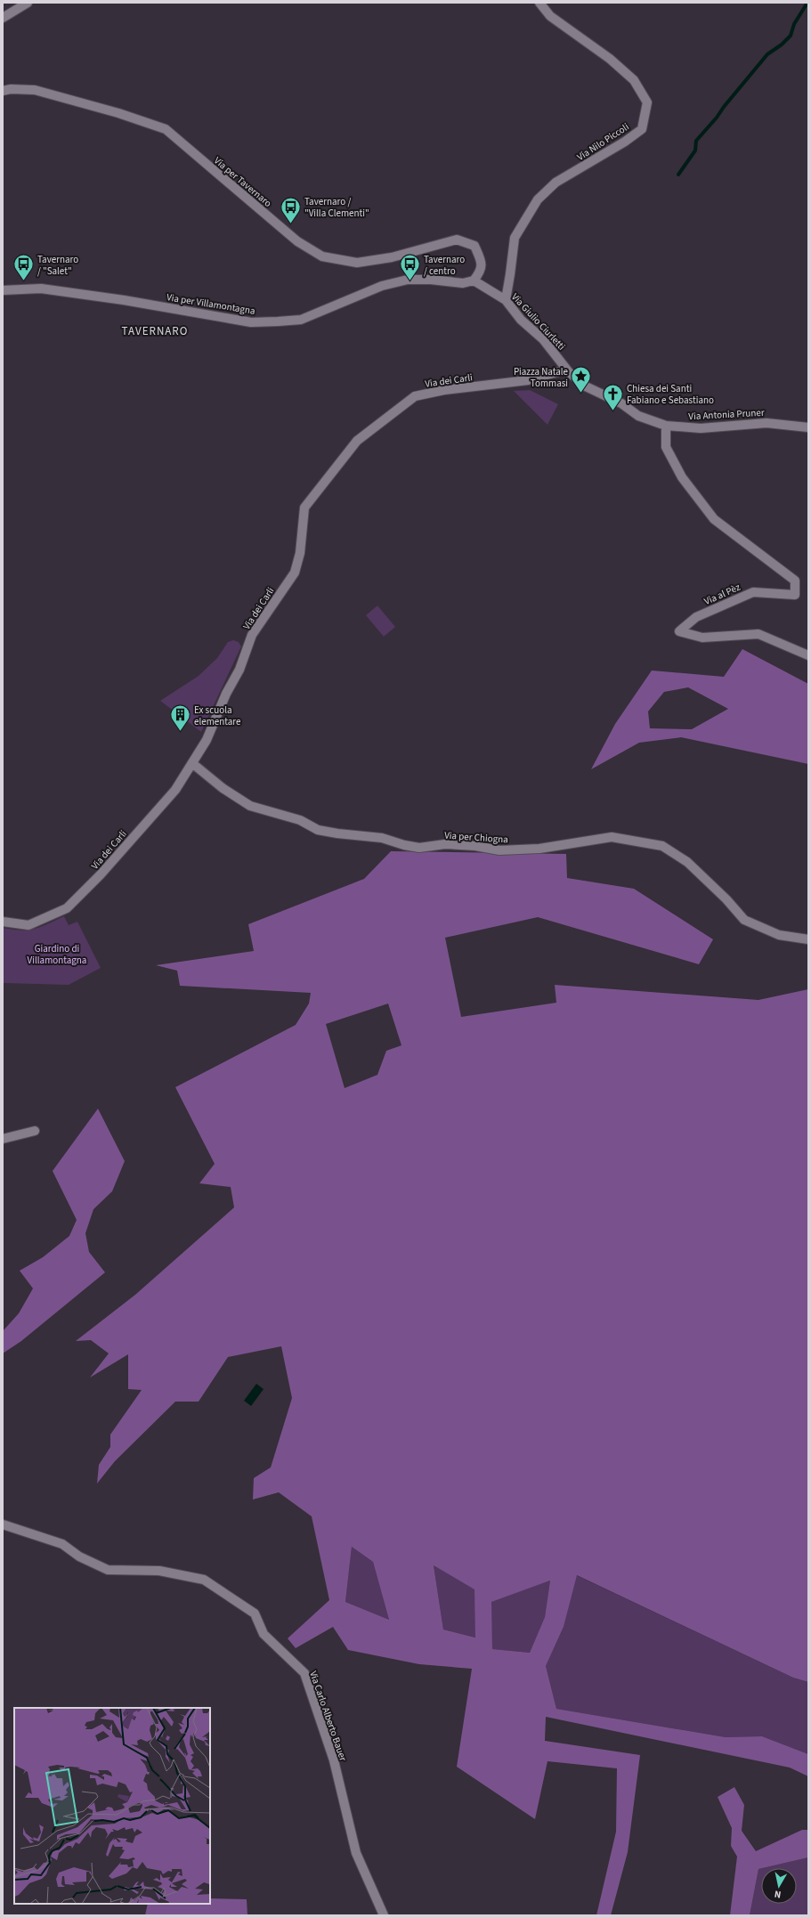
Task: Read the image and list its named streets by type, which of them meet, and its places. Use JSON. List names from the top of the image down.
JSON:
{
  "streets": {
    "street": [
      "Via Nilo Piccoli",
      "Via per Tavernaro",
      "Via per Villamontagna",
      "Via Giulio Ciurletti",
      "Via dei Carli",
      "Via Antonia Pruner",
      "Via al Pèz",
      "Via per Chiogna",
      "Via Carlo Alberto Bauer"
    ]
  },
  "crossings": [
    ["Via Nilo Piccoli", "Via Giulio Ciurletti"],
    ["Via per Tavernaro", "Via per Villamontagna"],
    ["Via per Tavernaro", "Via Giulio Ciurletti"],
    ["Via per Villamontagna", "Via Giulio Ciurletti"],
    ["Via Giulio Ciurletti", "Via dei Carli"],
    ["Via Giulio Ciurletti", "Via Antonia Pruner"],
    ["Via dei Carli", "Via Antonia Pruner"],
    ["Via dei Carli", "Via per Chiogna"],
    ["Via Antonia Pruner", "Via al Pèz"]
  ],
  "districts": ["TAVERNARO"],
  "parks": ["Giardino di Villamontagna"],
  "places": {
    "bus stop": ["Tavernaro / \"Villa Clementi\"", "Tavernaro / \"Salet\"", "Tavernaro / centro"],
    "place": ["Piazza Natale Tommasi"],
    "church": ["Chiesa dei Santi Fabiano e Sebastiano"],
    "building": ["Ex scuola elementare"]
  },
  "north": "bottom"
}
